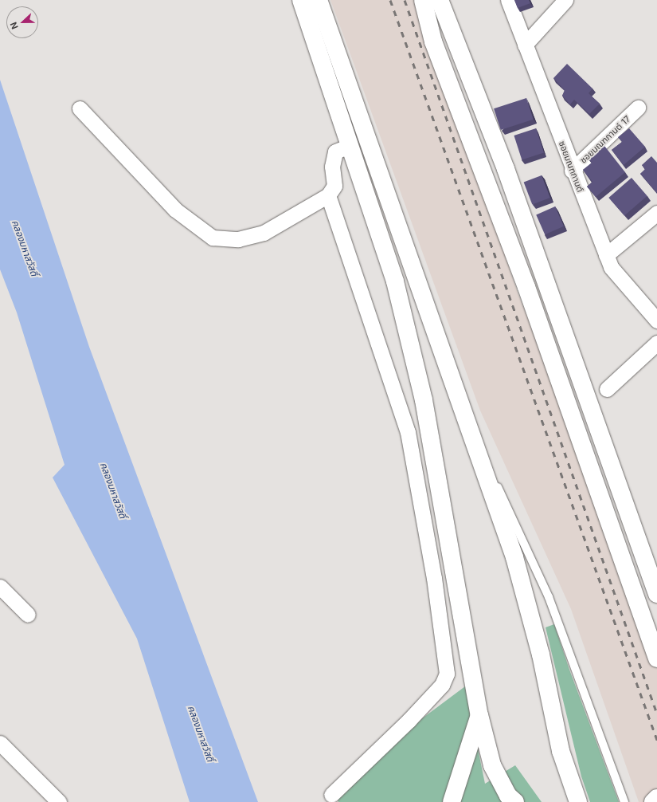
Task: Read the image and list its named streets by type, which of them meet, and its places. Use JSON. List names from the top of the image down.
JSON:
{
  "streets": {
    "street": ["ซอยมณฑกานต์ 17", "ซอยมณฑกานต์"]
  },
  "crossings": [
    ["ซอยมณฑกานต์ 17", "ซอยมณฑกานต์"]
  ],
  "water": ["คลองมหาสวัสดิ์"],
  "north": "left"
}
